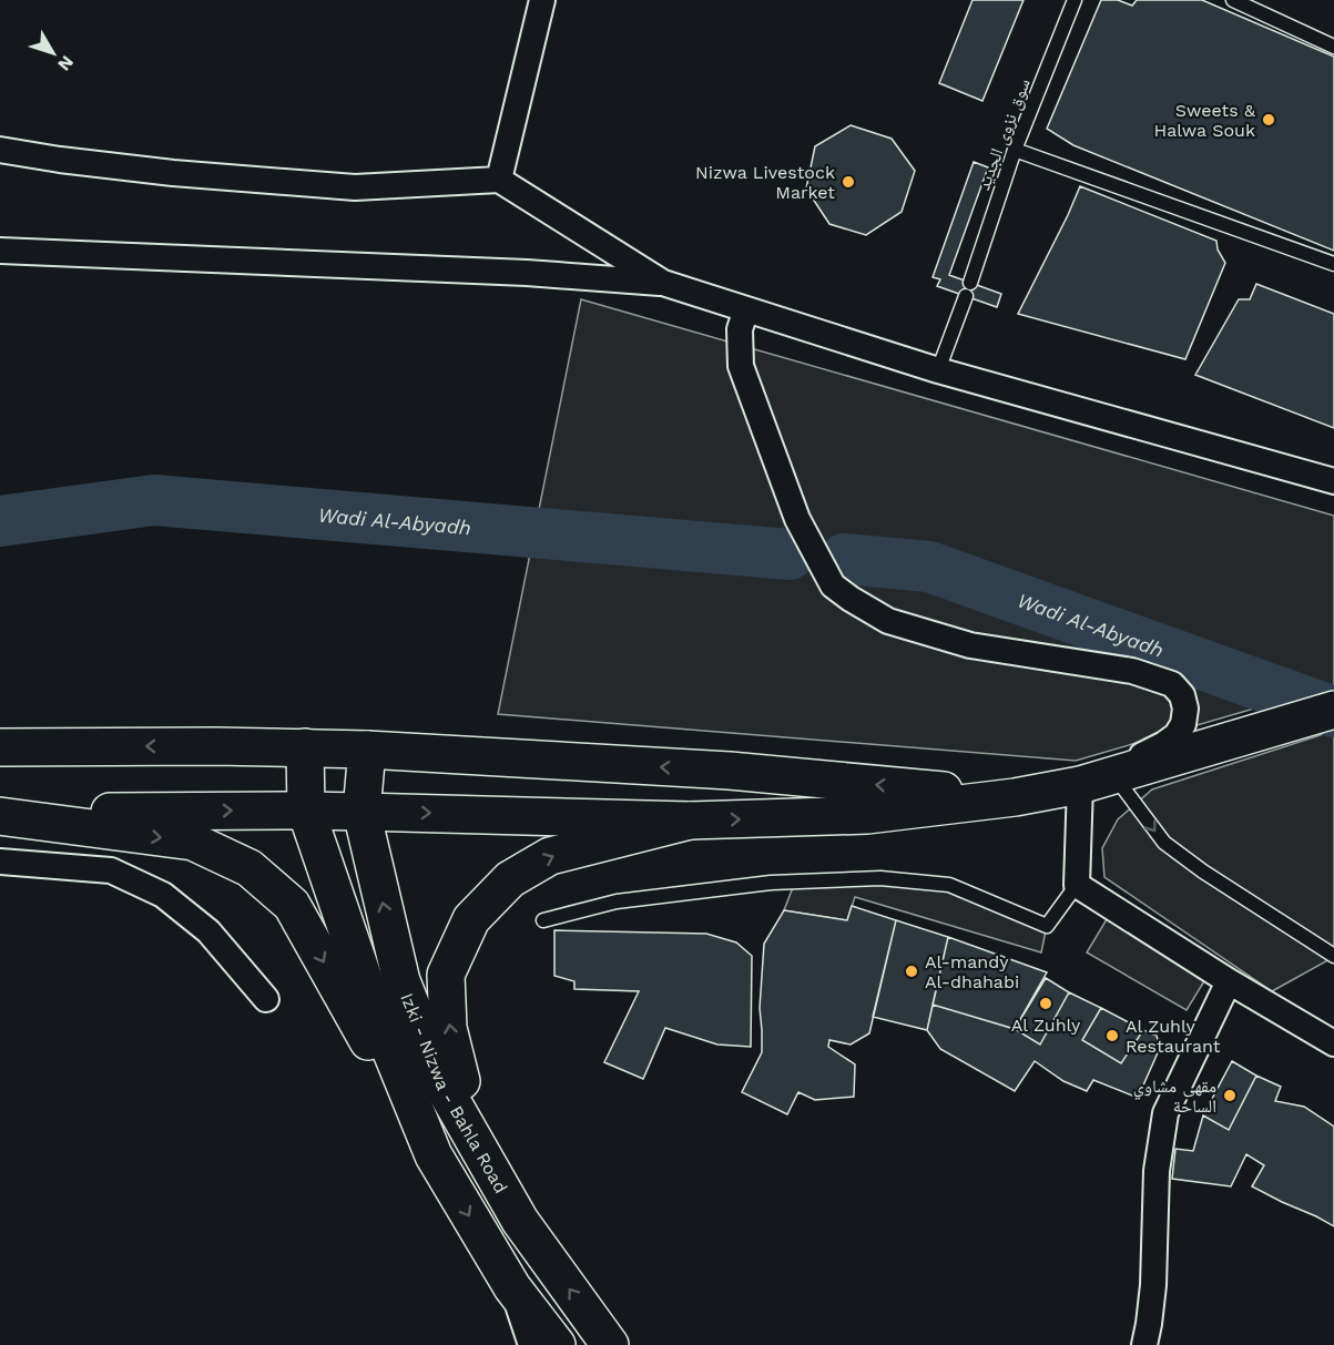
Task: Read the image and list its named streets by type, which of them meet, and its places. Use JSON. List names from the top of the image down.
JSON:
{
  "streets": {
    "main road": ["Izki - Nizwa - Bahla Road"],
    "lane": ["سوق نزوى الجديد"]
  },
  "water": ["Wadi Al-Abyadh"],
  "places": [
    "Sweets & Halwa Souk",
    "Nizwa Livestock Market",
    "Al-mandy Al-dhahabi",
    "Al Zuhly",
    "Al Zuhly Restaurant",
    "مقهى مشاوي الساحة"
  ],
  "north": "bottom right"
}
